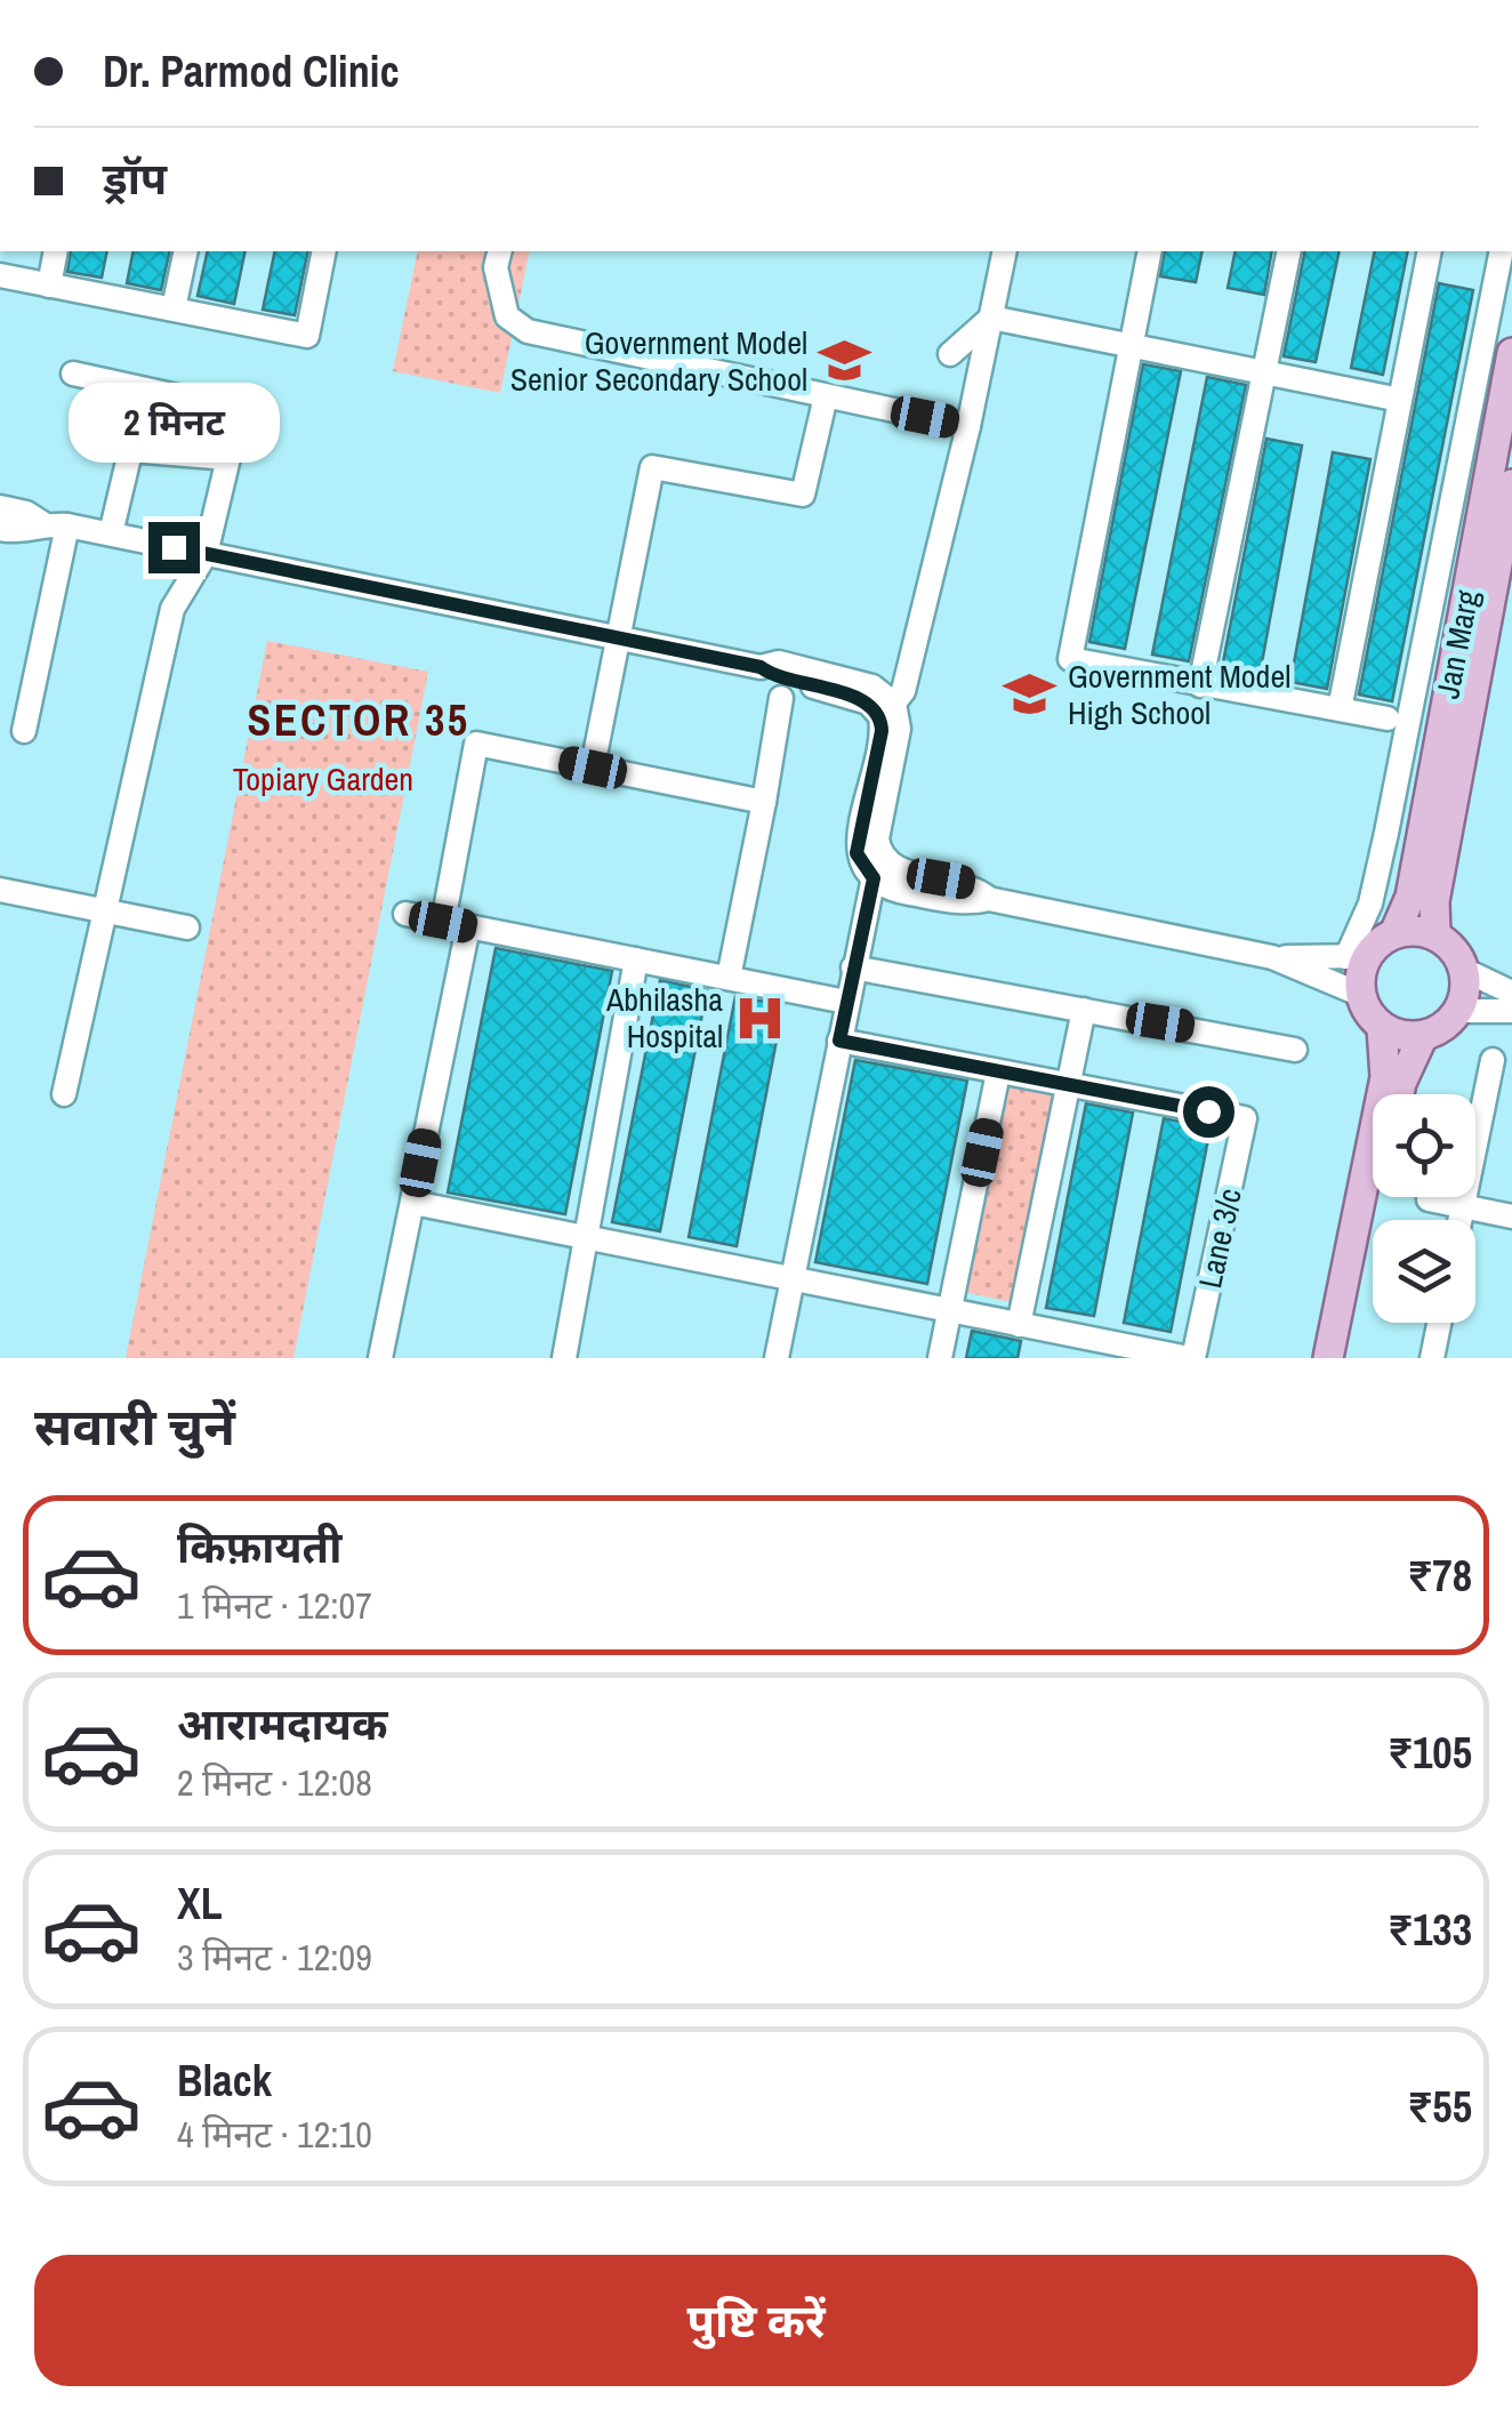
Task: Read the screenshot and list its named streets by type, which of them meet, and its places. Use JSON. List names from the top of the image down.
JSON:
{
  "streets": {
    "main road": ["Jan Marg"],
    "street": ["Lane 3/c"]
  },
  "districts": ["SECTOR 35"],
  "parks": ["Topiary Garden"],
  "places": {
    "school or university": ["Government Model Senior Secondary School", "Government Model High School"],
    "hospital": ["Abhilasha Hospital"]
  },
  "page": {
    "banner": ["Dr. Parmod Clinic", "ड्रॉप"],
    "bubble": "2 मिनट",
    "heading": "सवारी चुनें",
    "list": [
      {
        "name": "किफ़ायती",
        "note": "1 मिनट · 12:07",
        "value": "₹78"
      },
      {
        "name": "आरामदायक",
        "note": "2 मिनट · 12:08",
        "value": "₹105"
      },
      {
        "name": "XL",
        "note": "3 मिनट · 12:09",
        "value": "₹133"
      },
      {
        "name": "Black",
        "note": "4 मिनट · 12:10",
        "value": "₹55"
      }
    ],
    "buttons": "पुष्टि करें"
  }
}
